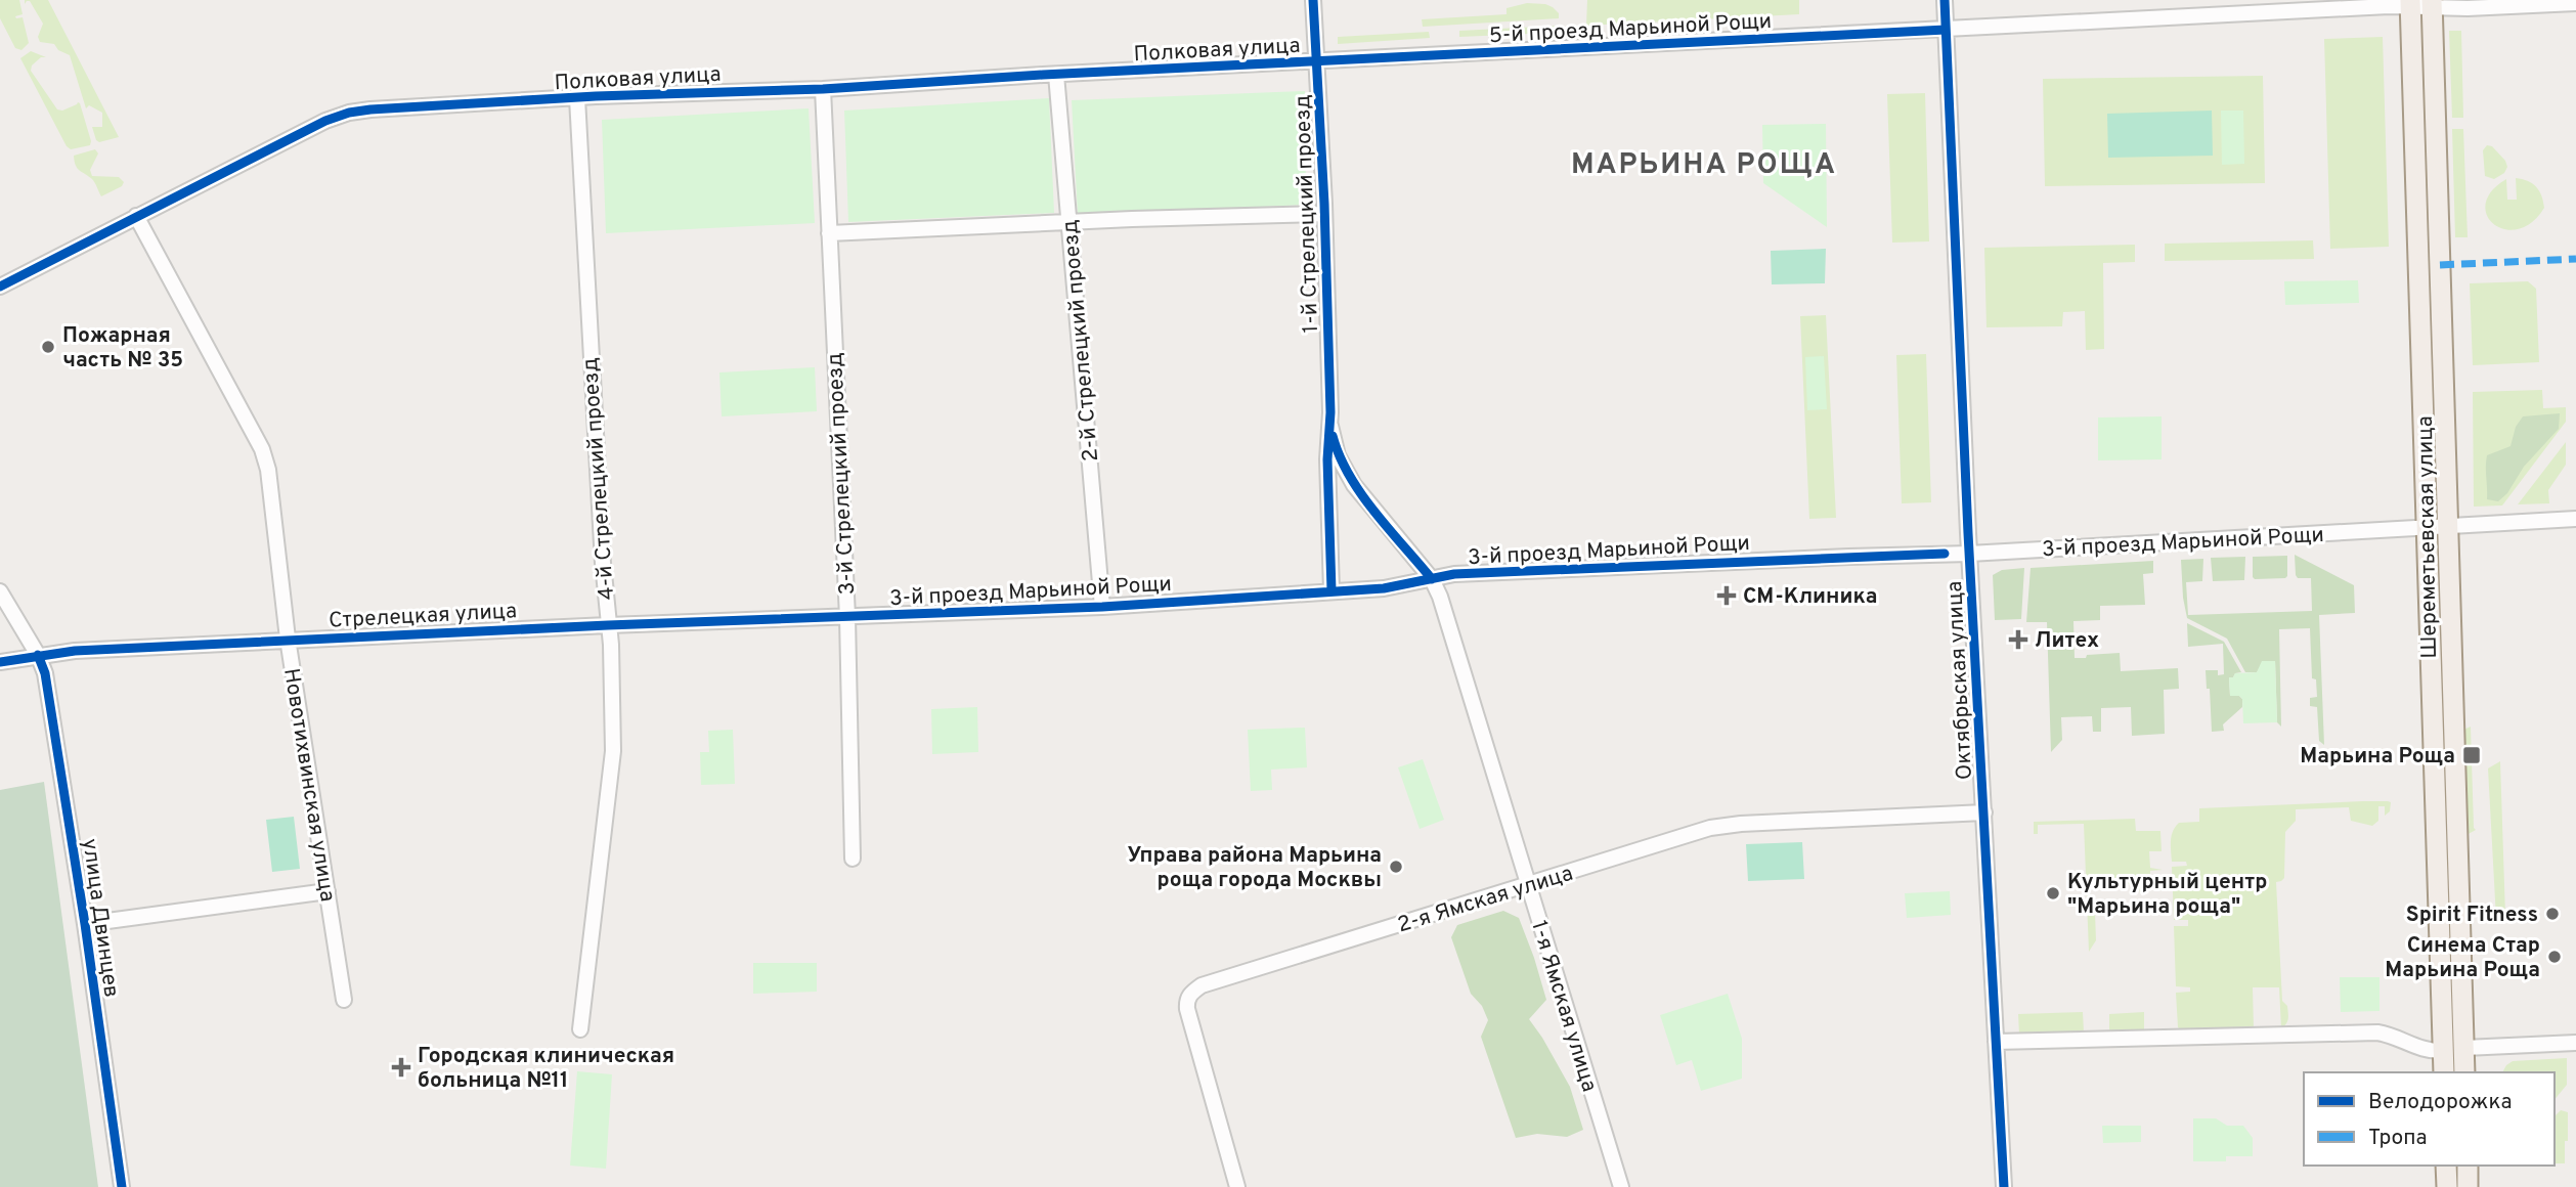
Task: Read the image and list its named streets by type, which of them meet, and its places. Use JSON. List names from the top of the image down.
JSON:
{
  "streets": {
    "main road": ["Шереметьевская улица"],
    "street": [
      "5-й проезд Марьиной Рощи",
      "Полковая улица",
      "1-й Стрелецкий проезд",
      "2-й Стрелецкий проезд",
      "3-й Стрелецкий проезд",
      "4-й Стрелецкий проезд",
      "3-й проезд Марьиной Рощи",
      "Стрелецкая улица",
      "Октябрьская улица",
      "Новотихвинская улица",
      "2-я Ямская улица",
      "улица Двинцев",
      "1-я Ямская улица"
    ]
  },
  "crossings": [
    ["5-й проезд Марьиной Рощи", "Полковая улица"],
    ["5-й проезд Марьиной Рощи", "1-й Стрелецкий проезд"],
    ["5-й проезд Марьиной Рощи", "Шереметьевская улица"],
    ["5-й проезд Марьиной Рощи", "Октябрьская улица"],
    ["Полковая улица", "1-й Стрелецкий проезд"],
    ["Полковая улица", "2-й Стрелецкий проезд"],
    ["Полковая улица", "3-й Стрелецкий проезд"],
    ["Полковая улица", "4-й Стрелецкий проезд"],
    ["Полковая улица", "Новотихвинская улица"],
    ["1-й Стрелецкий проезд", "3-й проезд Марьиной Рощи"],
    ["1-й Стрелецкий проезд", "1-я Ямская улица"],
    ["2-й Стрелецкий проезд", "3-й проезд Марьиной Рощи"],
    ["3-й Стрелецкий проезд", "3-й проезд Марьиной Рощи"],
    ["3-й Стрелецкий проезд", "Стрелецкая улица"],
    ["4-й Стрелецкий проезд", "Стрелецкая улица"],
    ["Шереметьевская улица", "3-й проезд Марьиной Рощи"],
    ["3-й проезд Марьиной Рощи", "Стрелецкая улица"],
    ["3-й проезд Марьиной Рощи", "Октябрьская улица"],
    ["3-й проезд Марьиной Рощи", "1-я Ямская улица"],
    ["Стрелецкая улица", "Новотихвинская улица"],
    ["Стрелецкая улица", "улица Двинцев"],
    ["Октябрьская улица", "2-я Ямская улица"],
    ["2-я Ямская улица", "1-я Ямская улица"]
  ],
  "districts": ["МАРЬИНА РОЩА"],
  "places": {
    "other": [
      "Пожарная часть № 35",
      "Управа района Марьина роща города Москвы",
      "Культурный центр \"Марьина роща\"",
      "Spirit Fitness",
      "Синема Стар Марьина Роща"
    ],
    "health": ["СМ-Клиника", "Литех", "Городская клиническая больница №11"],
    "transit": ["Марьина Роща"]
  },
  "legend": ["Велодорожка", "Тропа"]
}
